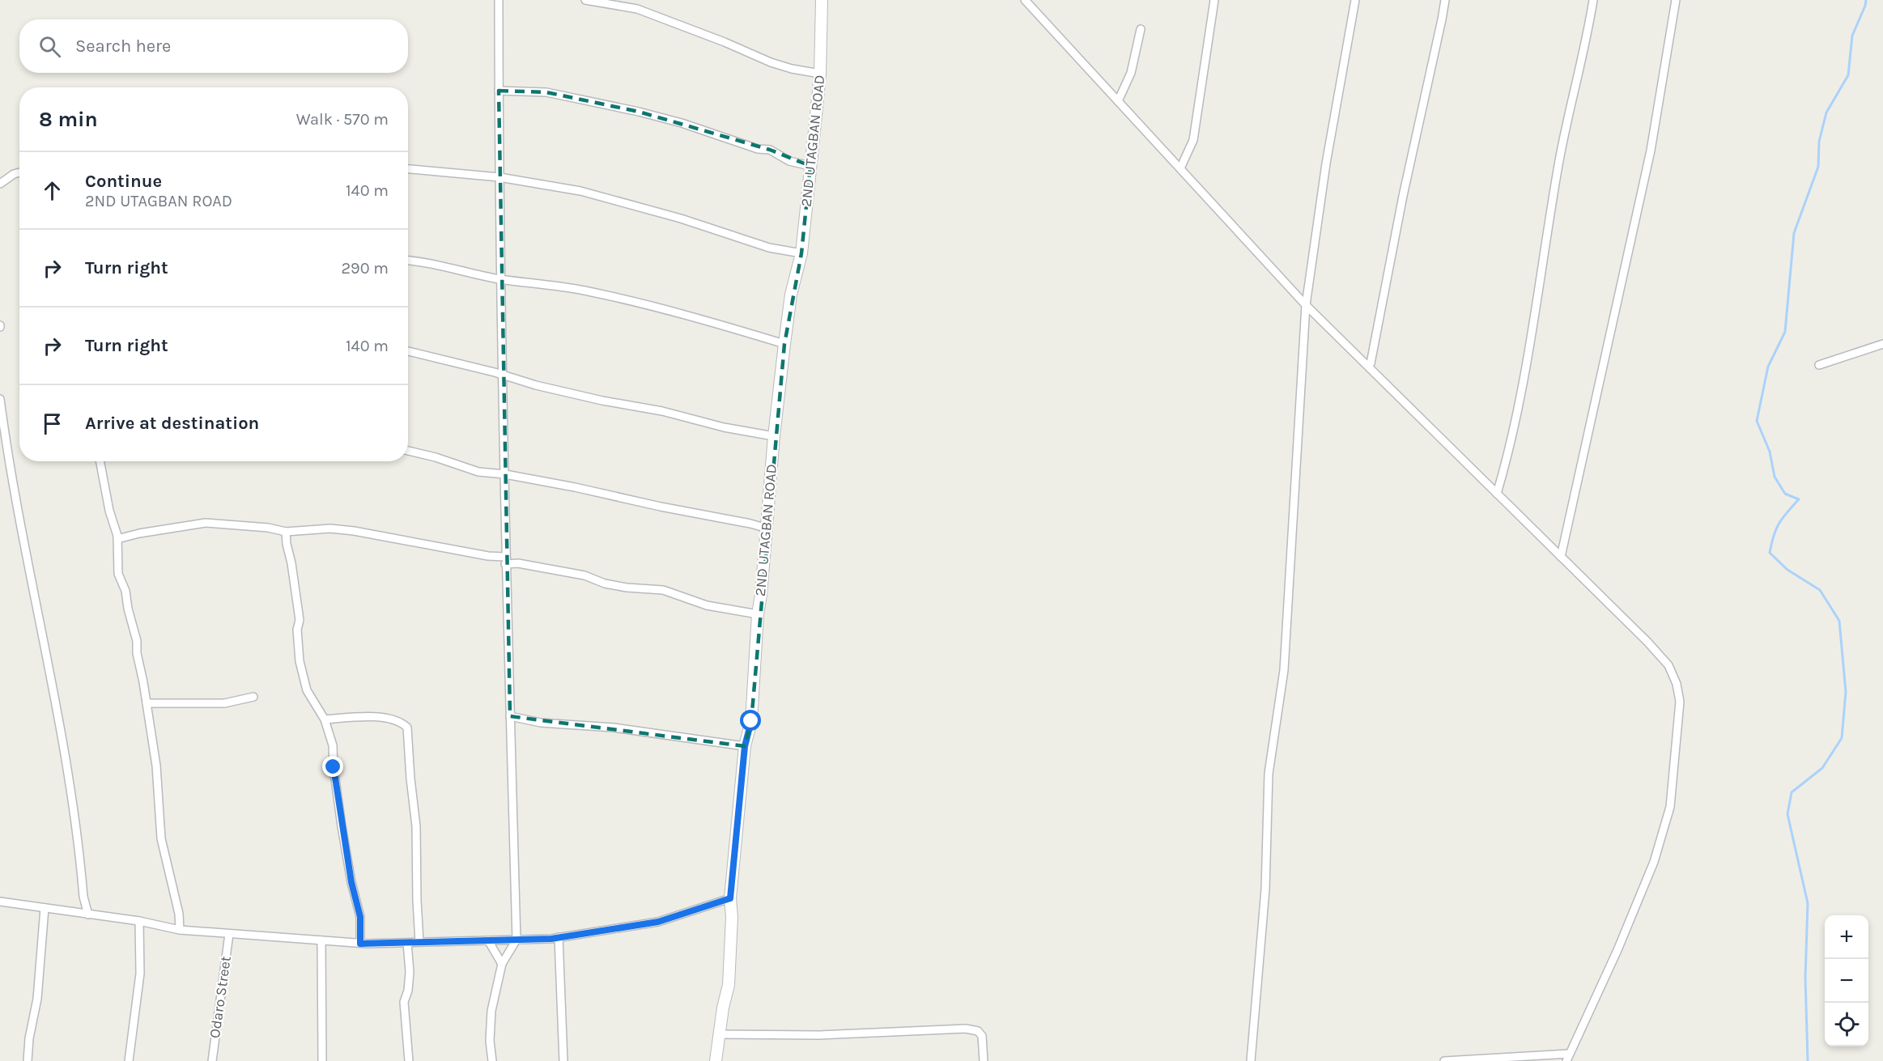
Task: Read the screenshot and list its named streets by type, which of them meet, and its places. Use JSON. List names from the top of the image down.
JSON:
{
  "streets": {
    "street": ["2ND UTAGBAN ROAD", "Odaro Street"]
  },
  "page": {
    "search": "Search here",
    "heading": ["8 min", "Walk · 570 m"],
    "list": [
      ["Continue", "2ND UTAGBAN ROAD", "140 m"],
      ["Turn right", "290 m"],
      ["Turn right", "140 m"],
      "Arrive at destination"
    ],
    "map_buttons": ["+", "−"]
  }
}
